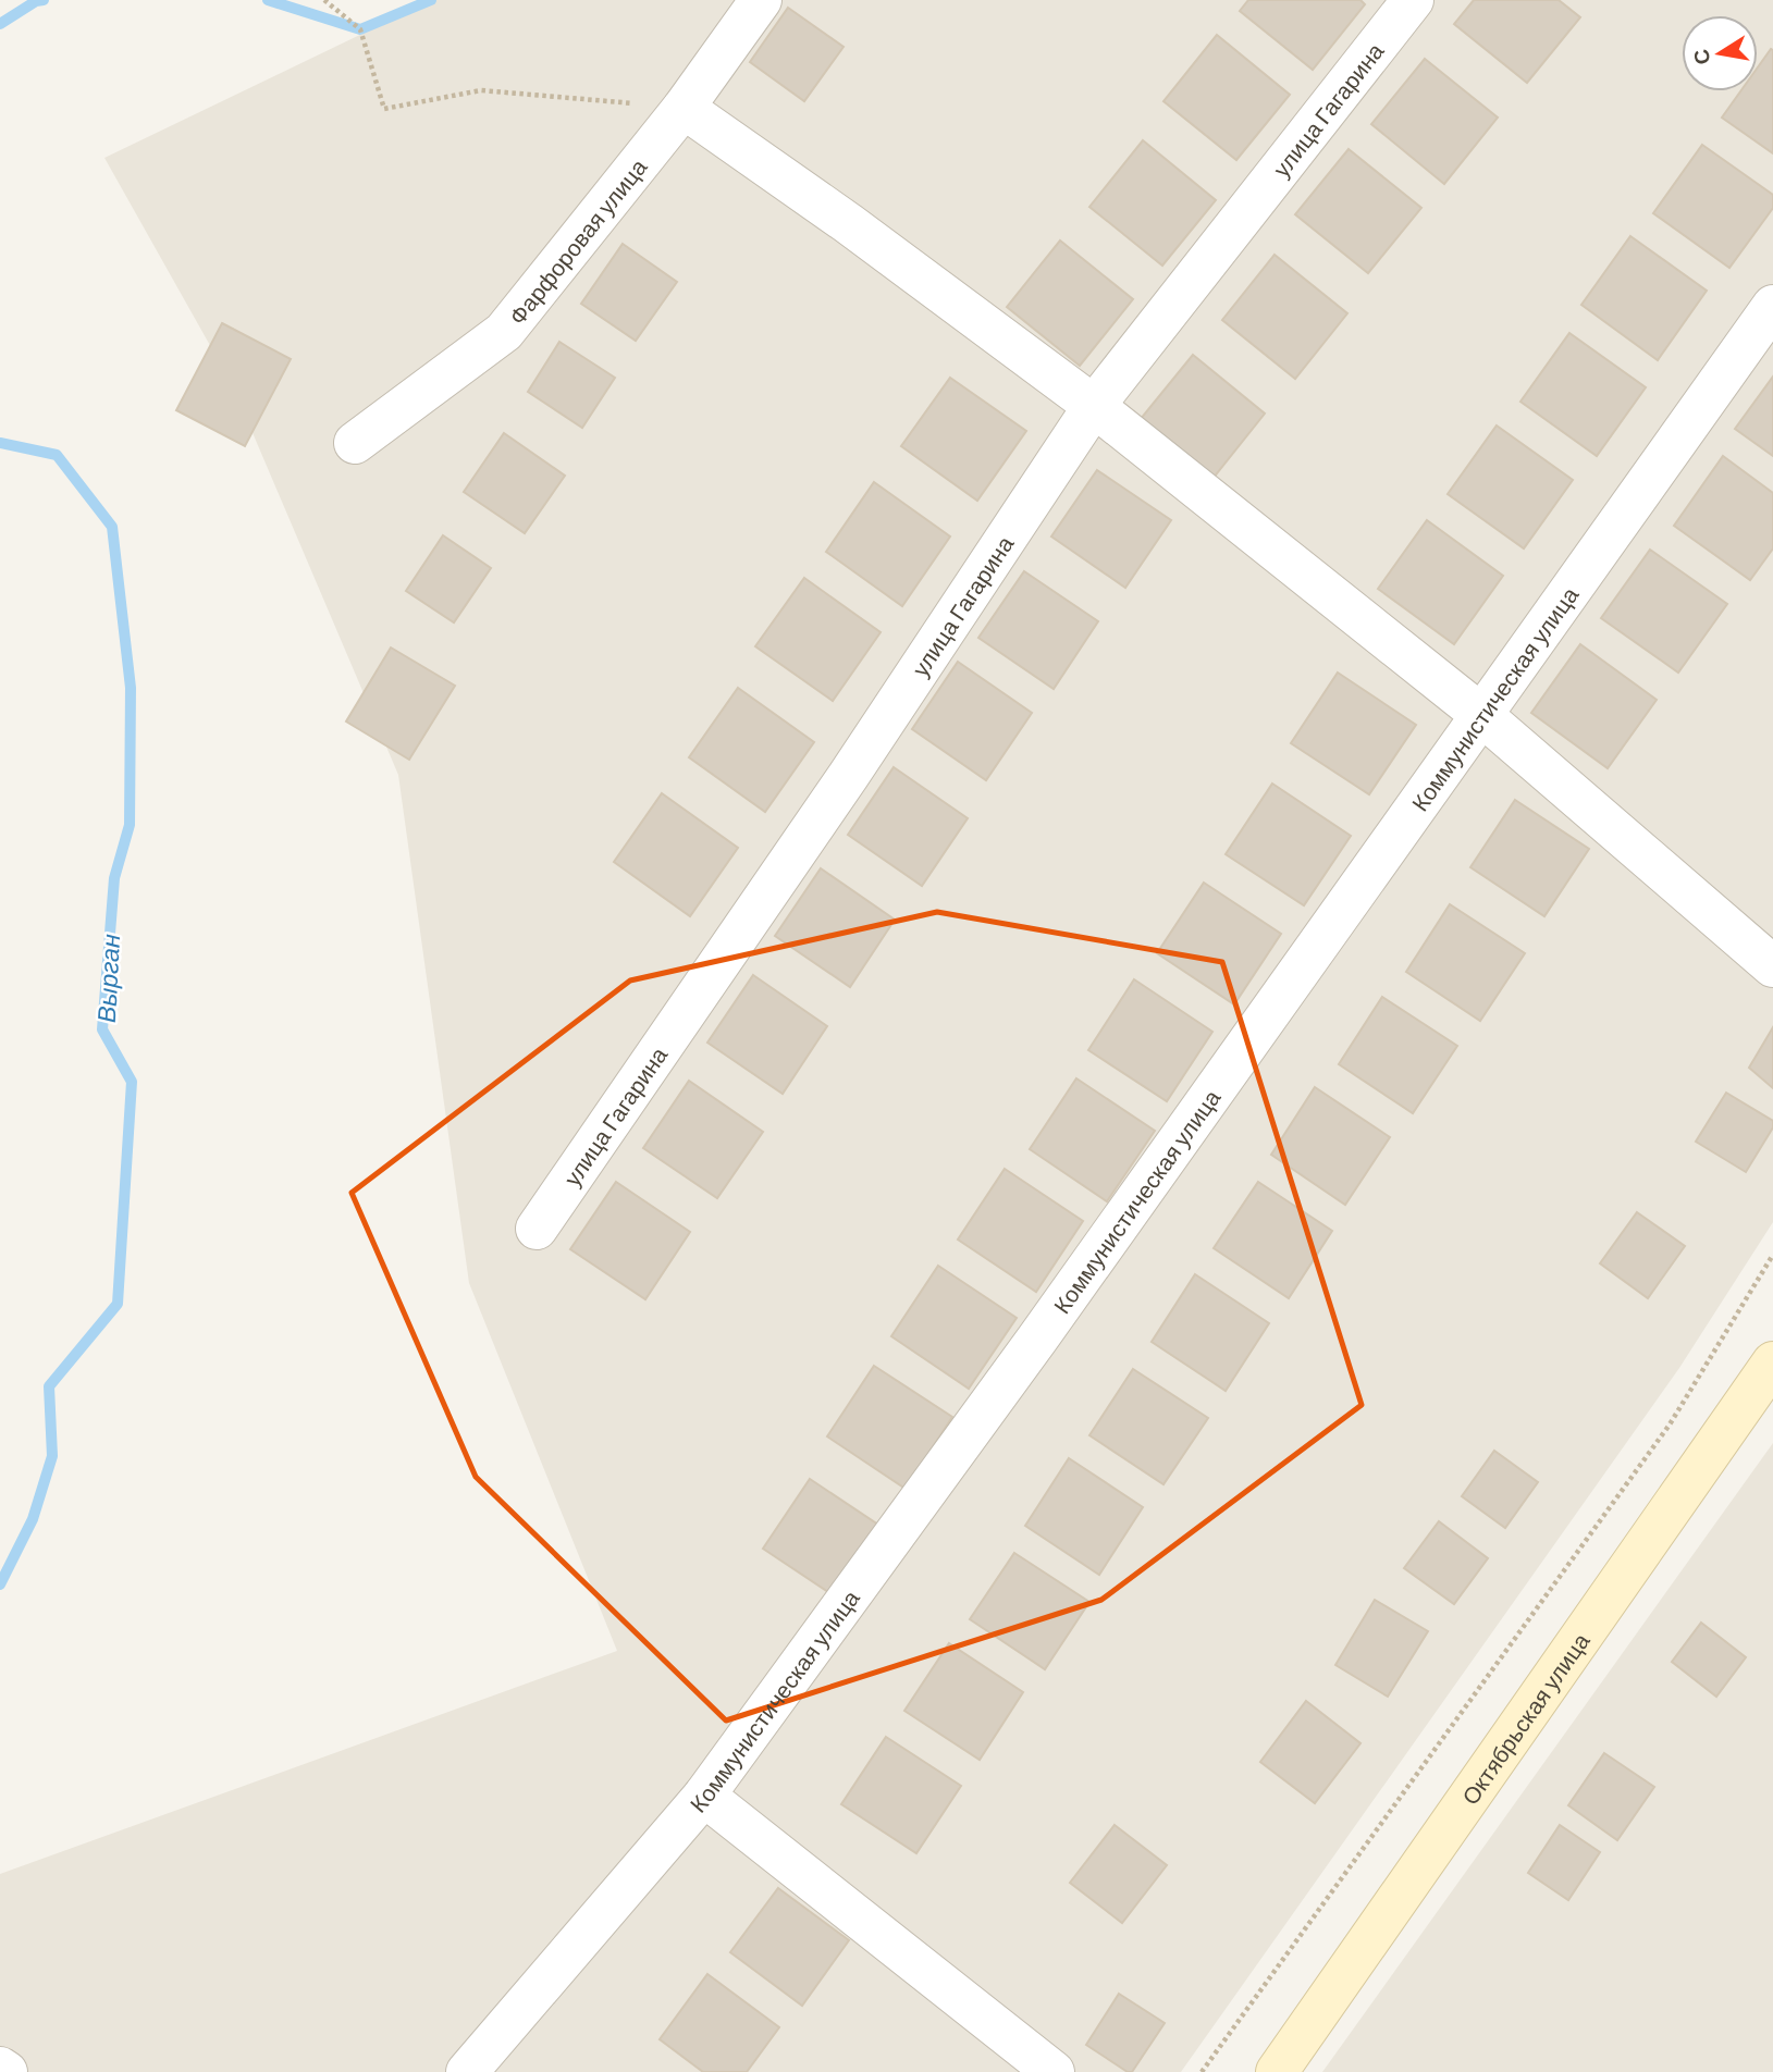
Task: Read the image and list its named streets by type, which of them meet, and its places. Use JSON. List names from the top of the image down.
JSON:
{
  "streets": {
    "main road": ["Октябрьская улица"],
    "street": ["улица Гагарина", "Фарфоровая улица", "Коммунистическая улица"]
  },
  "water": ["Вырган"],
  "north": "left"
}
